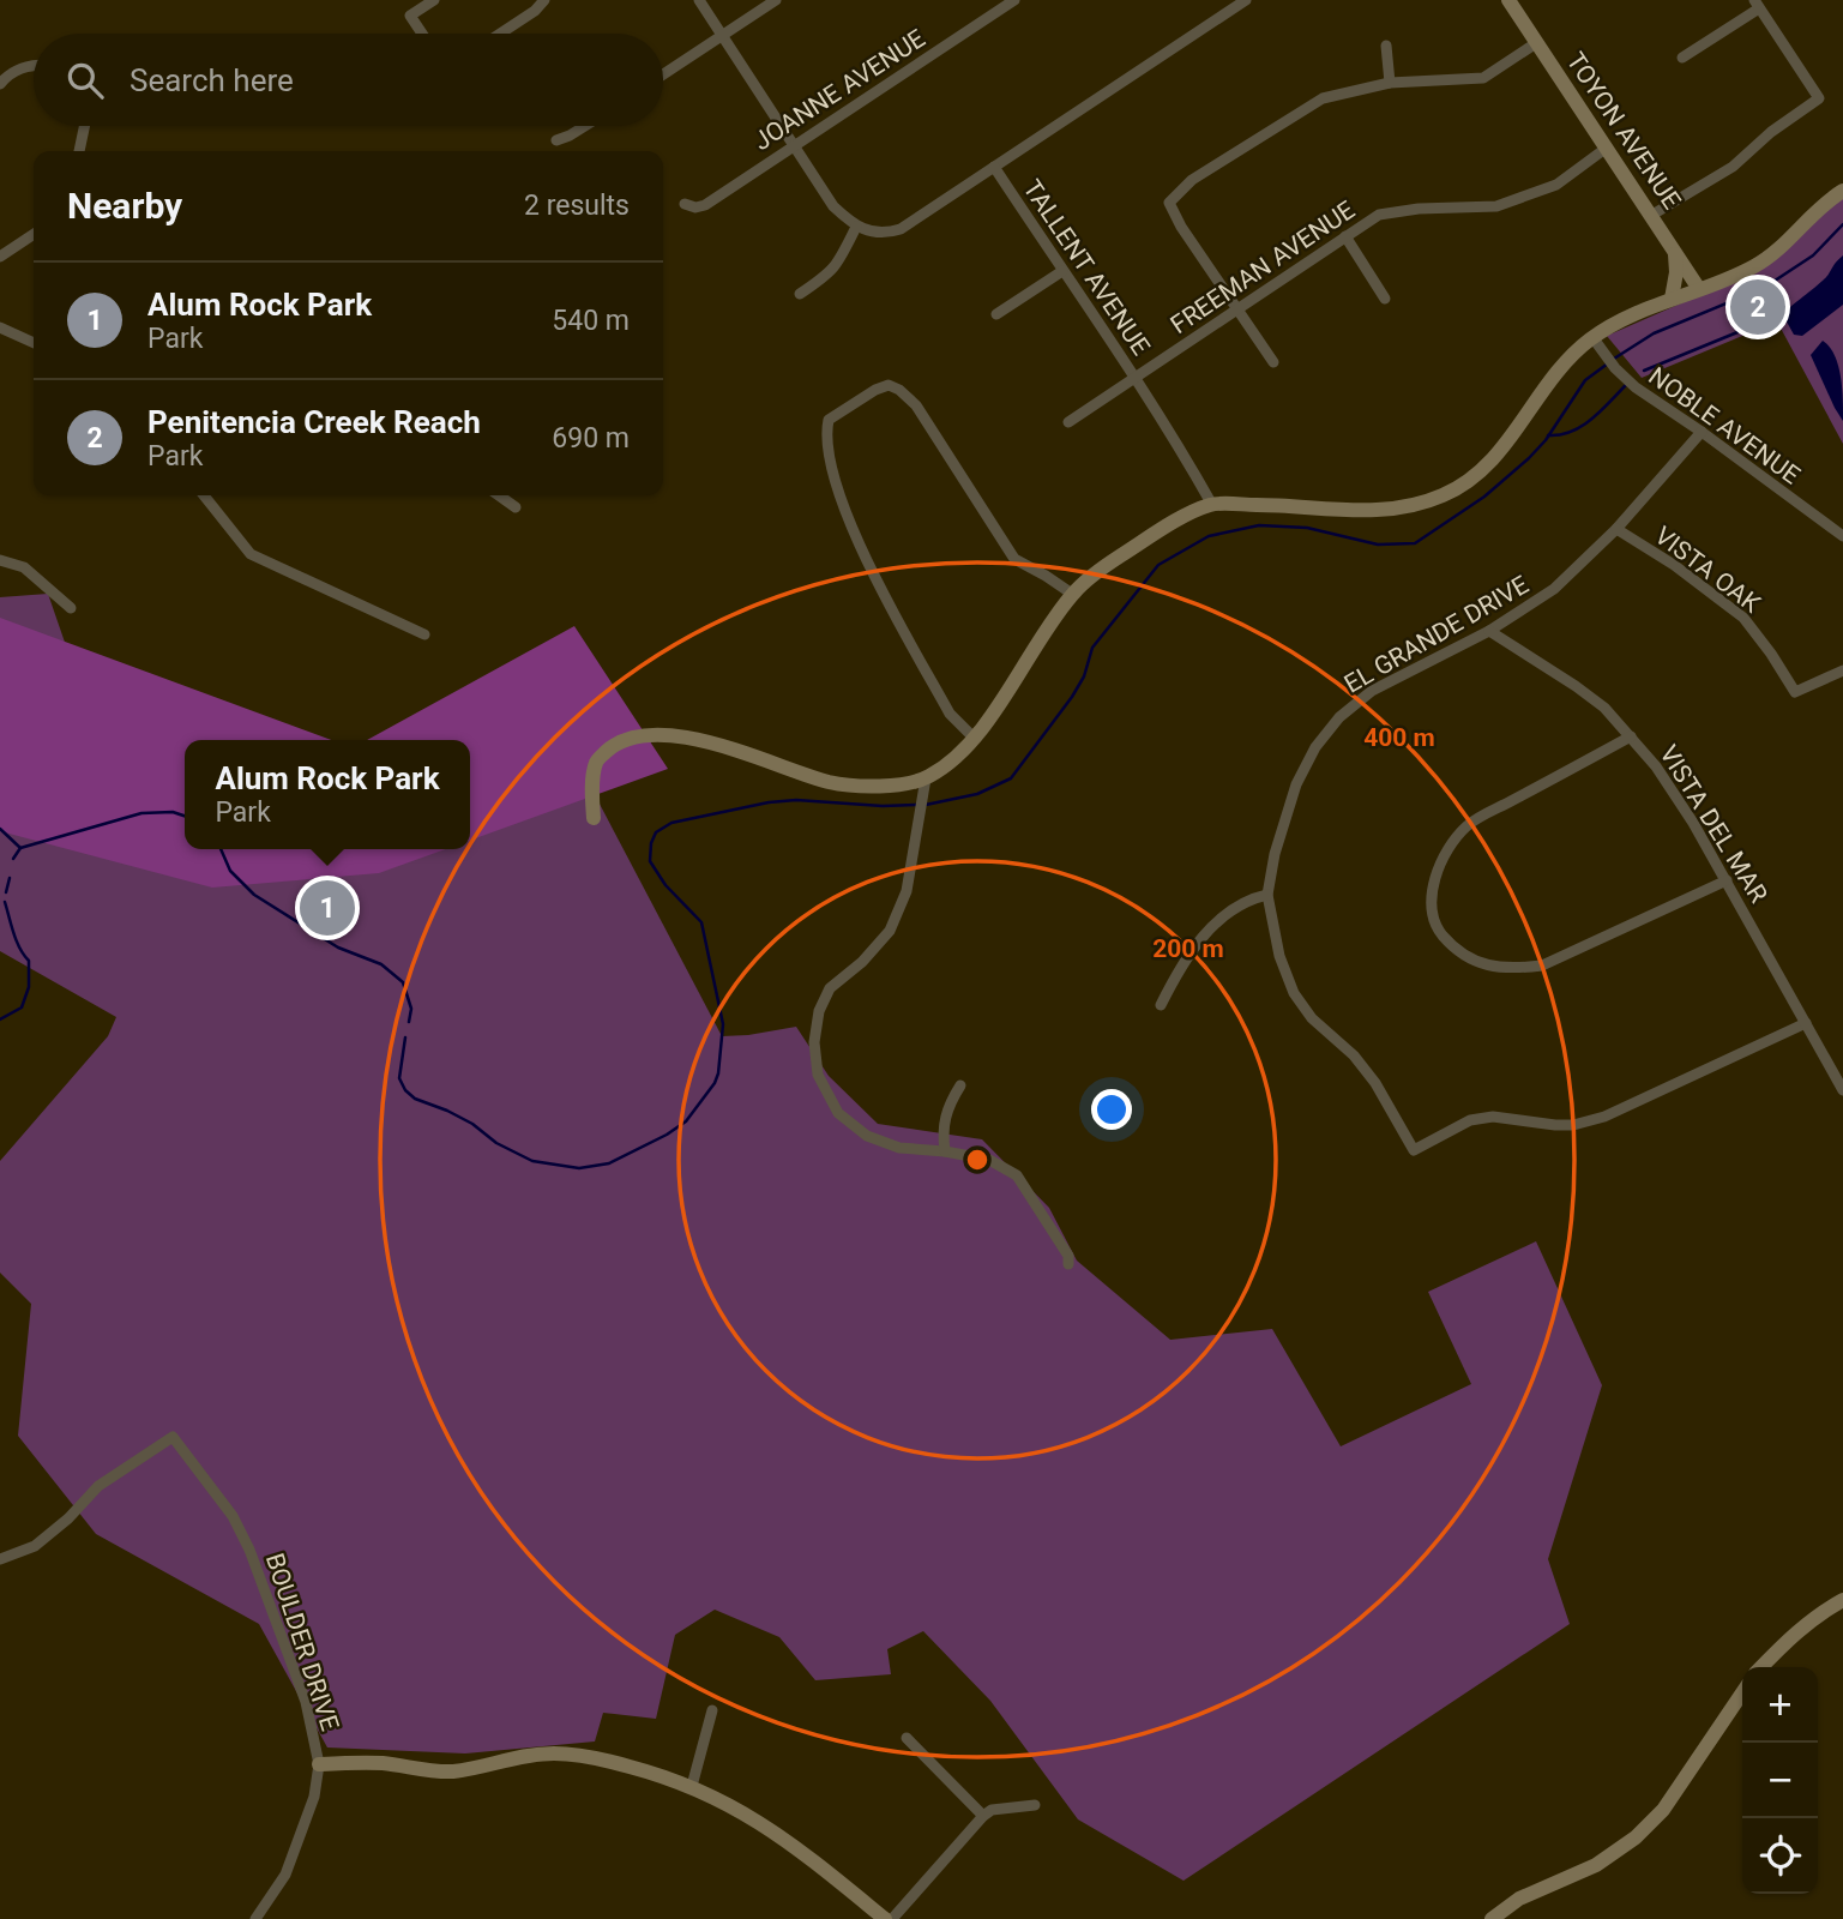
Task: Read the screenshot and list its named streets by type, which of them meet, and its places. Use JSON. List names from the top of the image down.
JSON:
{
  "streets": {
    "street": [
      "JOANNE AVENUE",
      "TOYON AVENUE",
      "TALLENT AVENUE",
      "FREEMAN AVENUE",
      "NOBLE AVENUE",
      "VISTA OAK",
      "EL GRANDE DRIVE",
      "VISTA DEL MAR",
      "BOULDER DRIVE"
    ]
  },
  "crossings": [
    ["TOYON AVENUE", "FREEMAN AVENUE"],
    ["TALLENT AVENUE", "FREEMAN AVENUE"],
    ["NOBLE AVENUE", "EL GRANDE DRIVE"],
    ["VISTA OAK", "EL GRANDE DRIVE"],
    ["EL GRANDE DRIVE", "VISTA DEL MAR"]
  ],
  "page": {
    "search": "Search here",
    "heading": ["Nearby", "2 results"],
    "list": [
      {
        "mark": "1",
        "name": "Alum Rock Park",
        "note": "Park",
        "value": "540 m"
      },
      {
        "mark": "2",
        "name": "Penitencia Creek Reach",
        "note": "Park",
        "value": "690 m"
      }
    ],
    "pins": ["2", "1"],
    "popup": ["Alum Rock Park", "Park"],
    "map_buttons": ["+", "−"]
  },
  "rings": ["400 m", "200 m"]
}
